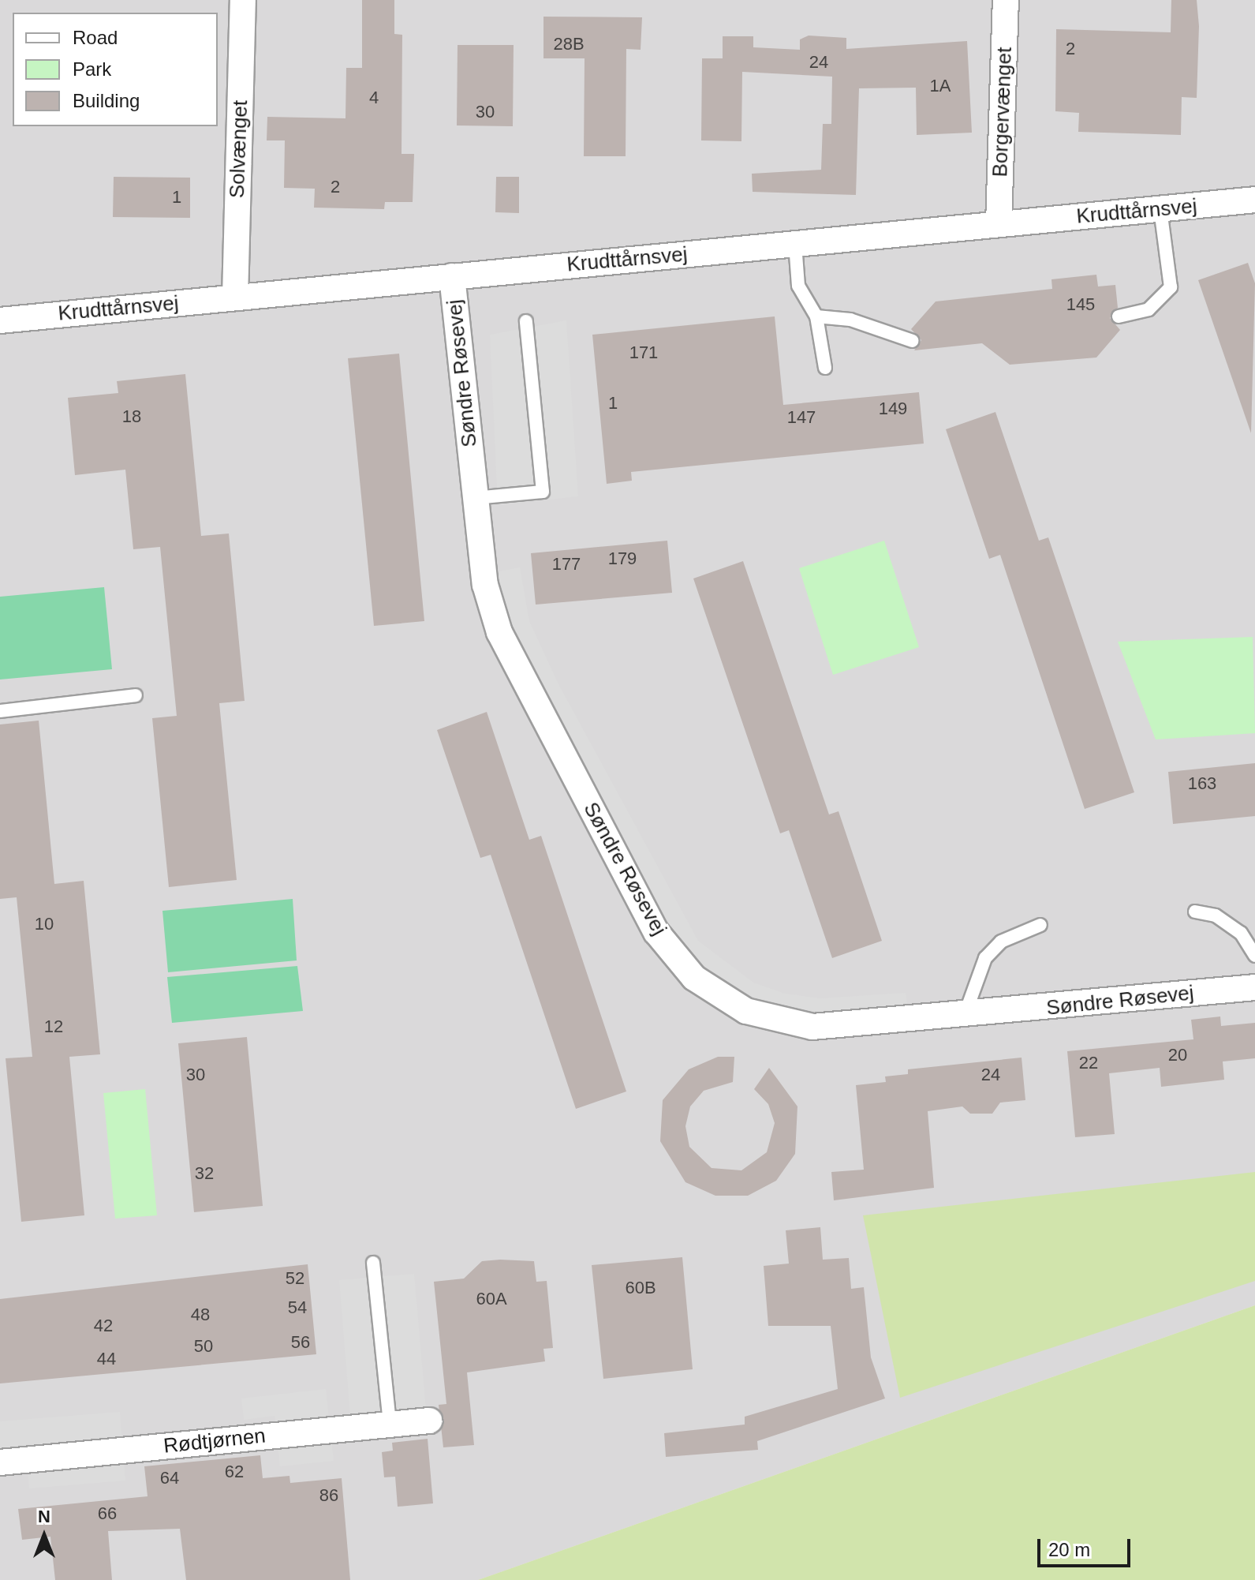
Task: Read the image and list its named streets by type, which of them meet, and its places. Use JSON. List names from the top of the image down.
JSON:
{
  "streets": {
    "street": [
      "Borgervænget",
      "Solvænget",
      "Krudttårnsvej",
      "Søndre Røsevej",
      "Rødtjørnen"
    ]
  },
  "crossings": [
    ["Borgervænget", "Krudttårnsvej"],
    ["Solvænget", "Krudttårnsvej"],
    ["Krudttårnsvej", "Søndre Røsevej"]
  ],
  "house_numbers": [
    "28B",
    "2",
    "24",
    "1A",
    "4",
    "30",
    "2",
    "1",
    "145",
    "171",
    "1",
    "149",
    "18",
    "147",
    "179",
    "177",
    "163",
    "10",
    "12",
    "20",
    "22",
    "30",
    "24",
    "32",
    "52",
    "60B",
    "60A",
    "54",
    "48",
    "42",
    "56",
    "50",
    "44",
    "62",
    "64",
    "86",
    "66"
  ],
  "legend": ["Road", "Park", "Building"],
  "scale_bar": "20 m",
  "north": "top"
}
